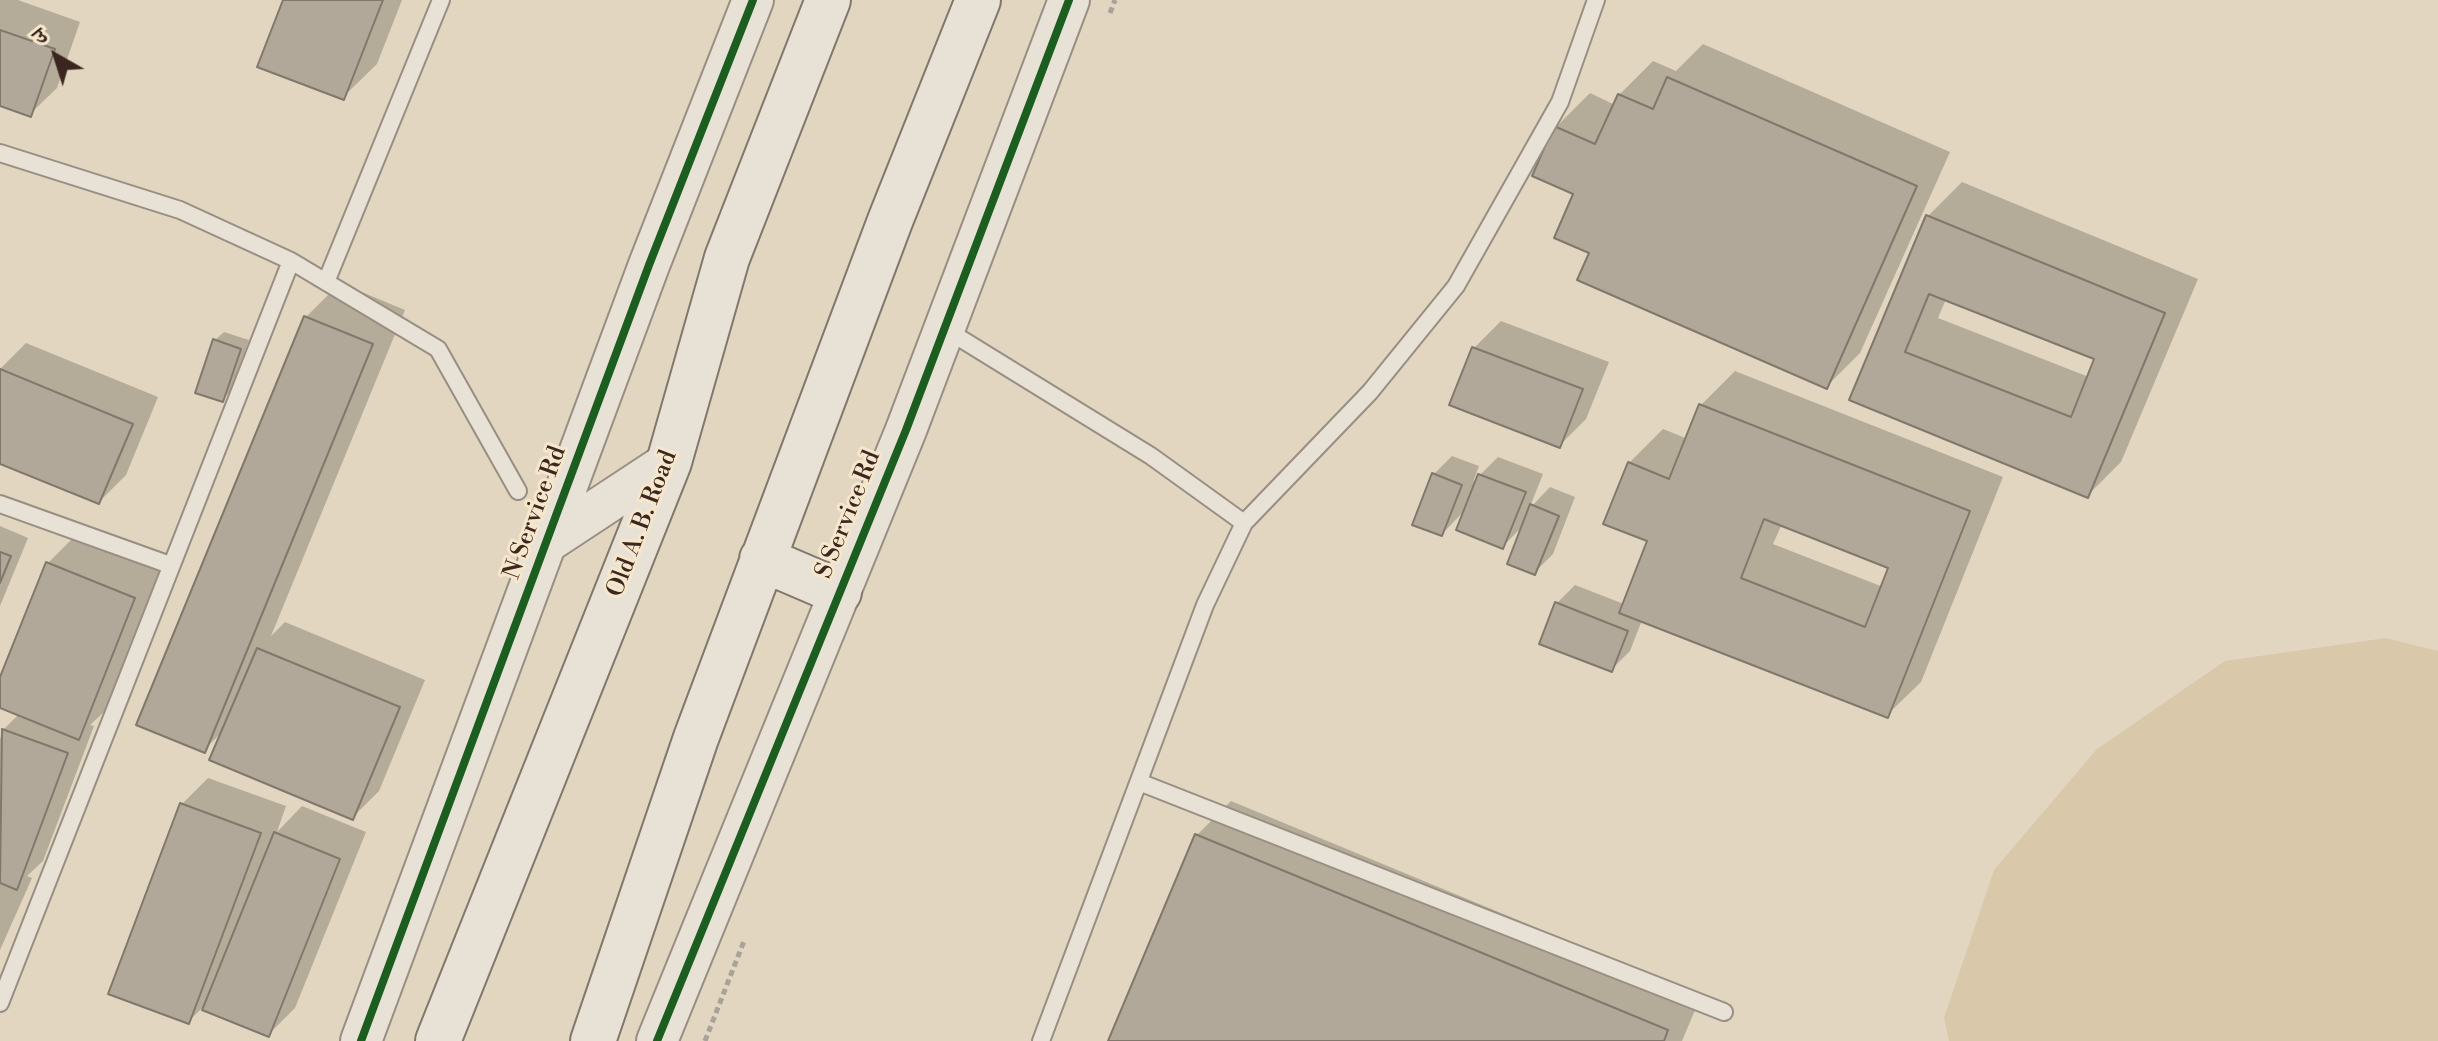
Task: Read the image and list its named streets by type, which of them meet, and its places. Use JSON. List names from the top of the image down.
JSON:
{
  "streets": {
    "main road": ["Old A. B. Road"],
    "street": ["N Service Rd", "S Service Rd"]
  },
  "north": "top left"
}
